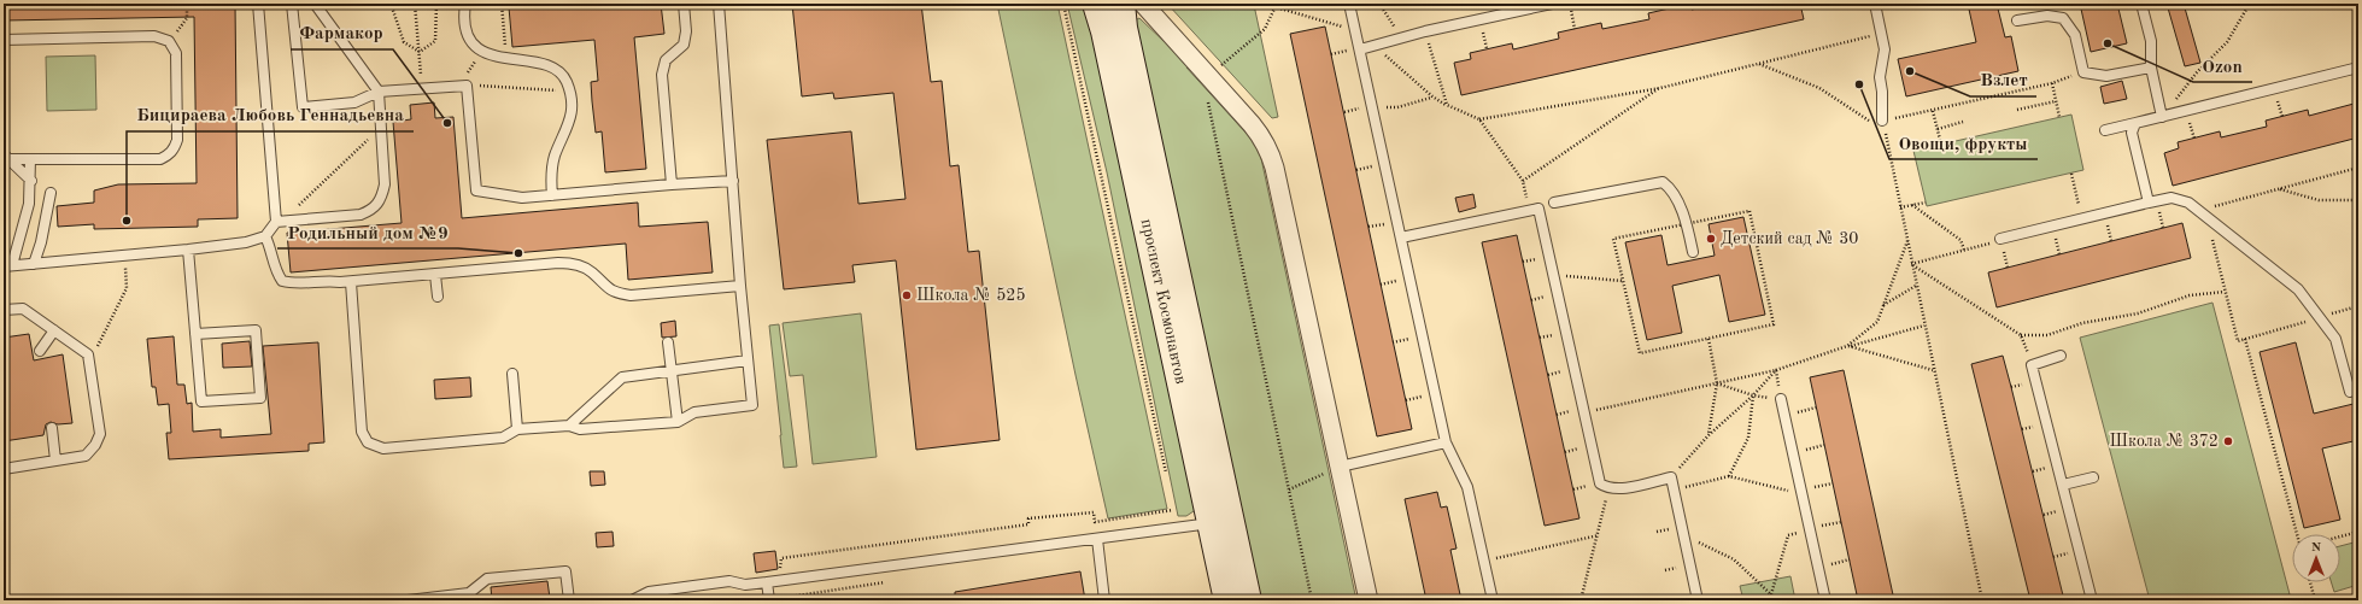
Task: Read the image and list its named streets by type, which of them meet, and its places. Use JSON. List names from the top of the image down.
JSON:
{
  "streets": {
    "street": ["проспект Космонавтов"]
  },
  "places": [
    "Ozon",
    "Взлет",
    "Овощи, фрукты",
    "Фармакор",
    "Бицираева Любовь Геннадьевна",
    "Детский сад № 30",
    "Родильный дом №9",
    "Школа № 525",
    "Школа № 372"
  ],
  "north": "top"
}
